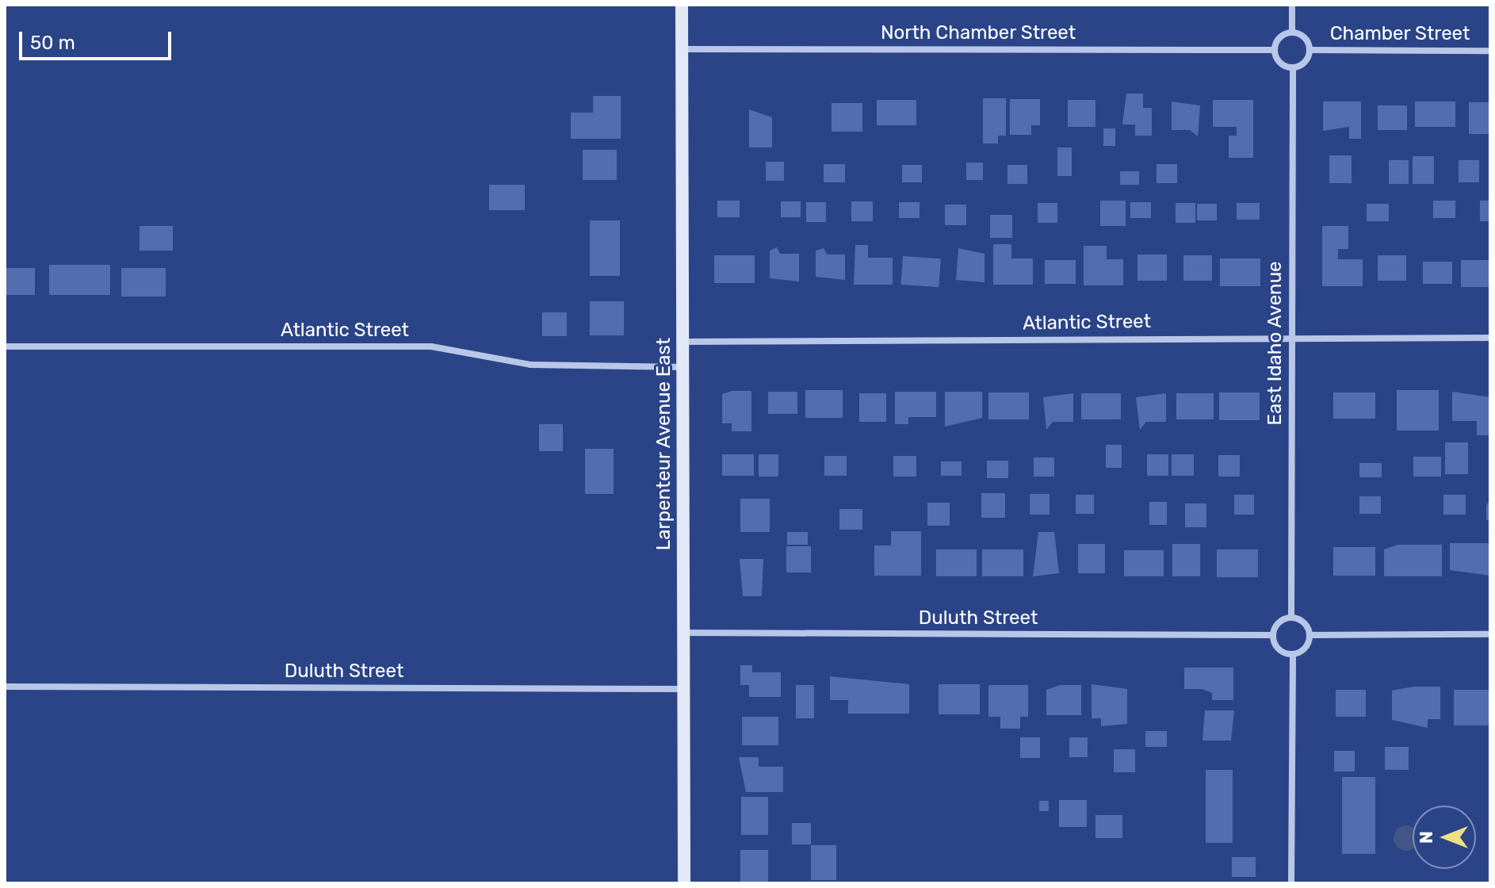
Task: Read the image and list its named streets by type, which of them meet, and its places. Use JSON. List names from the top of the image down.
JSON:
{
  "streets": {
    "street": [
      "North Chamber Street",
      "Chamber Street",
      "Atlantic Street",
      "East Idaho Avenue",
      "Larpenteur Avenue East",
      "Duluth Street"
    ]
  },
  "crossings": [
    ["North Chamber Street", "Chamber Street"],
    ["North Chamber Street", "East Idaho Avenue"],
    ["North Chamber Street", "Larpenteur Avenue East"],
    ["Chamber Street", "East Idaho Avenue"],
    ["Atlantic Street", "East Idaho Avenue"],
    ["Atlantic Street", "Larpenteur Avenue East"],
    ["East Idaho Avenue", "Duluth Street"],
    ["Larpenteur Avenue East", "Duluth Street"]
  ],
  "scale_bar": "50 m",
  "north": "left"
}
